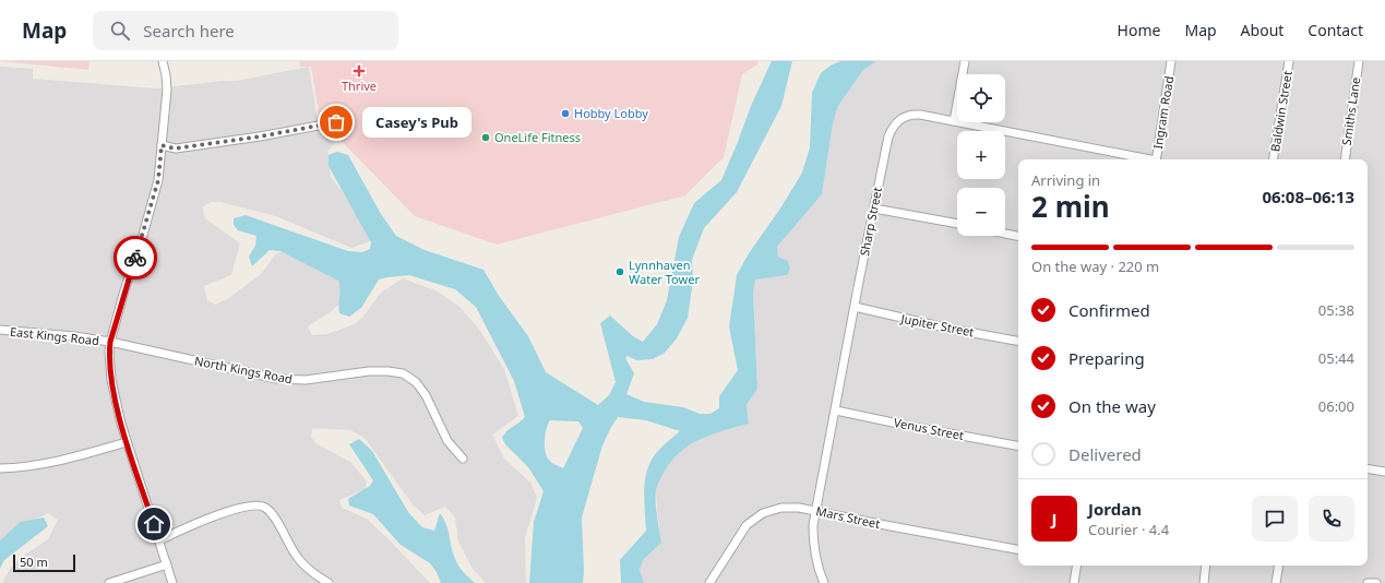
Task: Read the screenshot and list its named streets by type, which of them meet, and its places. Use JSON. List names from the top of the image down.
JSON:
{
  "streets": {
    "street": [
      "Baldwin Street",
      "Smiths Lane",
      "Ingram Road",
      "Sharp Street",
      "Jupiter Street",
      "East Kings Road",
      "North Kings Road",
      "Venus Street",
      "Mars Street"
    ]
  },
  "crossings": [
    ["Sharp Street", "Jupiter Street"],
    ["Sharp Street", "Venus Street"],
    ["Sharp Street", "Mars Street"],
    ["East Kings Road", "North Kings Road"]
  ],
  "places": {
    "health": ["Thrive"],
    "other": [
      "Hobby Lobby",
      "Casey's Pub",
      "OneLife Fitness",
      "Lynnhaven Water Tower"
    ]
  },
  "scale_bar": "50 m",
  "page": {
    "header": "Map",
    "search": "Search here",
    "nav": [
      "Home",
      "Map",
      "About",
      "Contact"
    ],
    "map_buttons": ["+", "−"],
    "bubble": "Casey's Pub",
    "heading": ["2 min", "Arriving in", "06:08–06:13"],
    "panel": ["Jordan", "Courier · 4.4"],
    "bar": "On the way · 220 m",
    "list": [
      ["Confirmed", "05:38"],
      ["Preparing", "05:44"],
      ["On the way", "06:00"],
      "Delivered"
    ],
    "round": "J",
    "scale": "50 m"
  }
}
